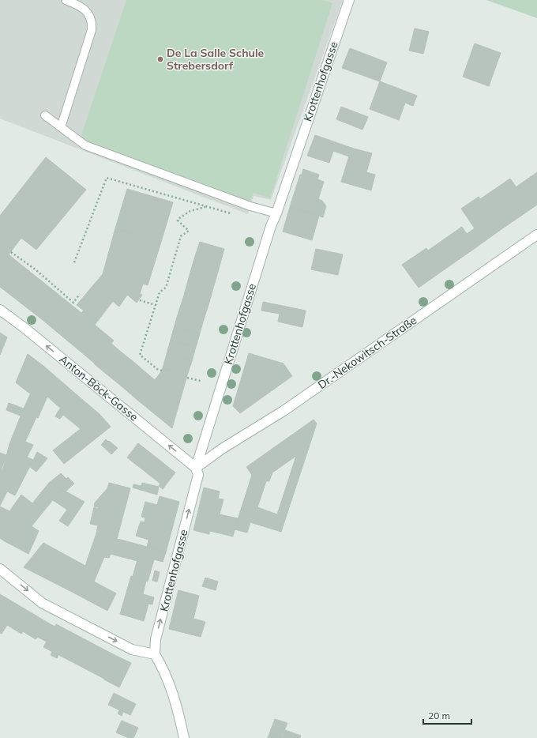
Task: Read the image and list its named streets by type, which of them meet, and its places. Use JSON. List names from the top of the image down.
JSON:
{
  "streets": {
    "main road": ["Krottenhofgasse", "Dr.-Nekowitsch-Straße", "Anton-Böck-Gasse"]
  },
  "crossings": [
    ["Krottenhofgasse", "Dr.-Nekowitsch-Straße"],
    ["Krottenhofgasse", "Anton-Böck-Gasse"],
    ["Dr.-Nekowitsch-Straße", "Anton-Böck-Gasse"]
  ],
  "one_way": ["Anton-Böck-Gasse"],
  "places": ["De La Salle Schule Strebersdorf"],
  "scale_bar": "20 m"
}
